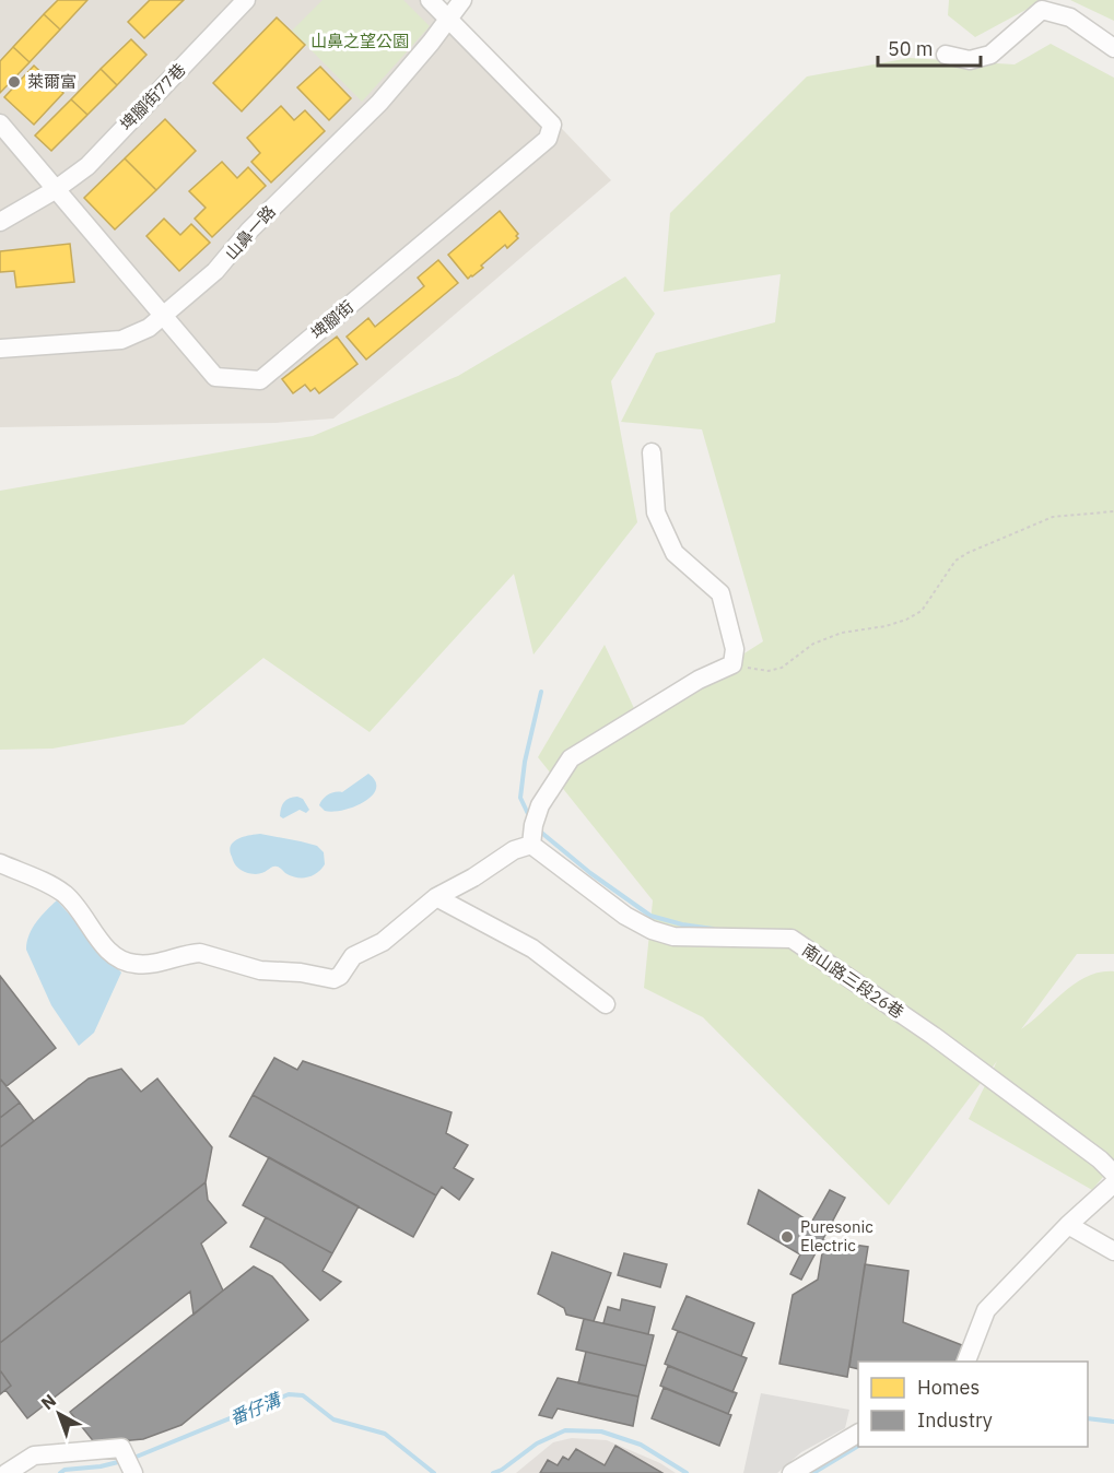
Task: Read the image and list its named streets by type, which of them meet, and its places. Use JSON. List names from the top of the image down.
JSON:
{
  "streets": {
    "street": [
      "埤腳街77巷",
      "山鼻一路",
      "埤腳街",
      "南山路三段26巷"
    ]
  },
  "crossings": [
    ["埤腳街77巷", "埤腳街"],
    ["山鼻一路", "埤腳街"]
  ],
  "water": ["番仔溝"],
  "parks": ["山鼻之望公園"],
  "places": ["萊爾富", "Puresonic Electric"],
  "legend": ["Homes", "Industry"],
  "scale_bar": "50 m",
  "north": "top left"
}
